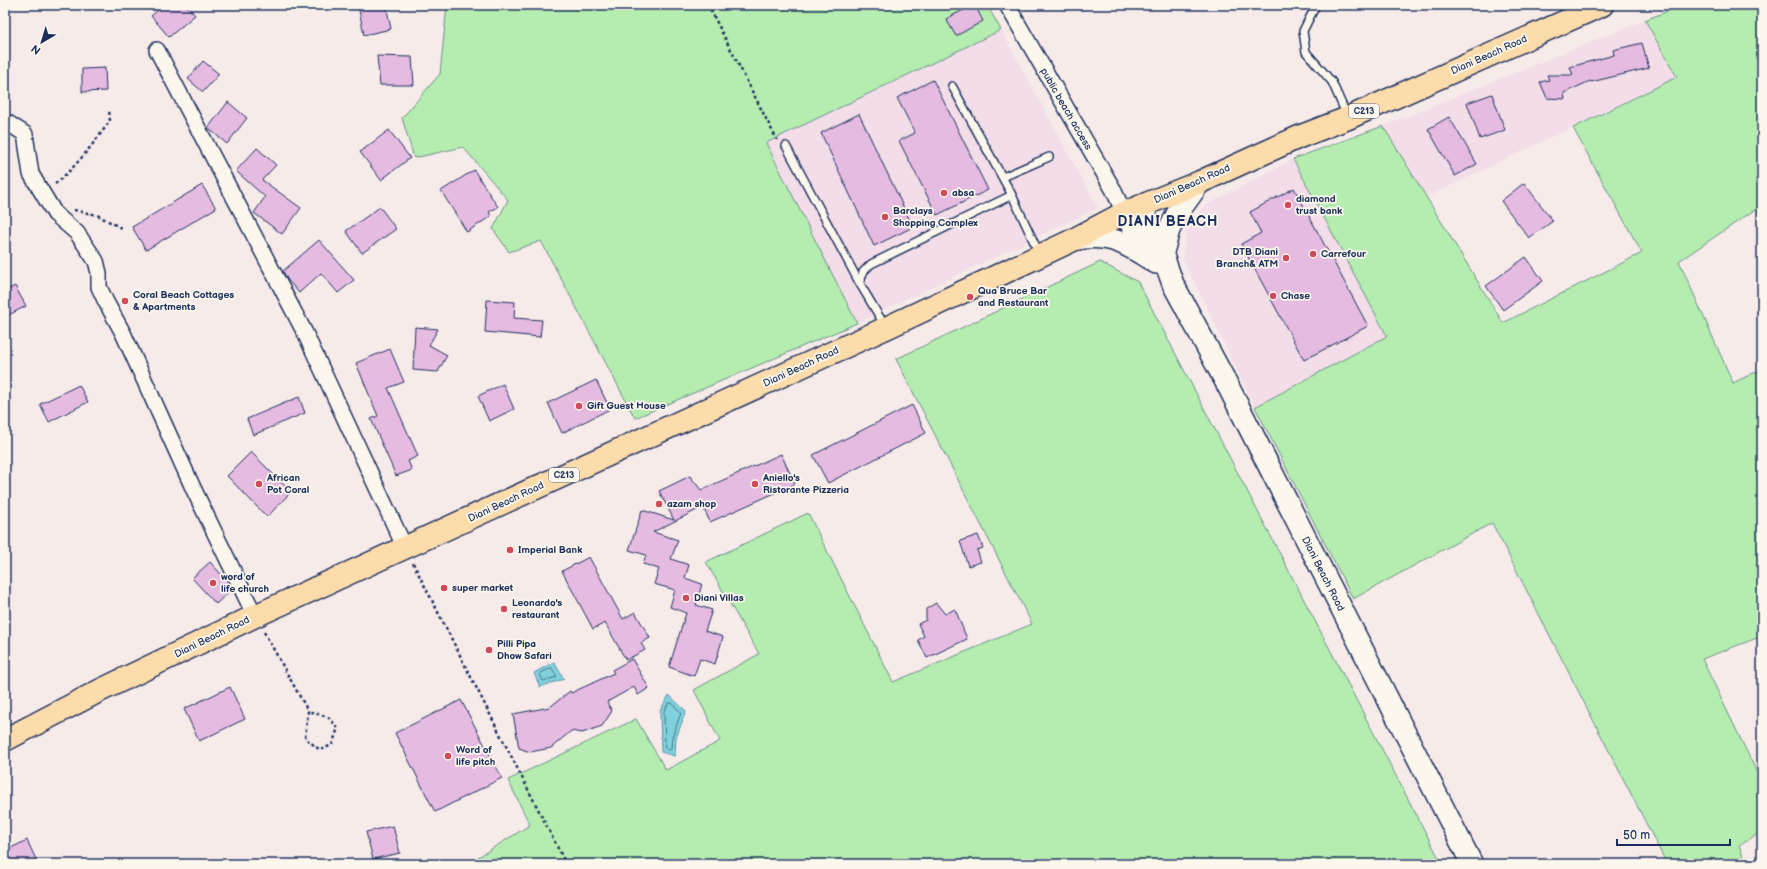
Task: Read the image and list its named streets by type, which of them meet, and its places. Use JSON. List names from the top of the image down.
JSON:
{
  "streets": {
    "main road": ["Diani Beach Road", "C213"],
    "street": ["public beach access"]
  },
  "crossings": [
    ["Diani Beach Road", "public beach access"]
  ],
  "districts": ["DIANI BEACH"],
  "places": [
    "absa",
    "diamond trust bank",
    "Barclays Shopping Complex",
    "Carrefour",
    "DTB Diani Branch& ATM",
    "Chase",
    "Qua Bruce Bar and Restaurant",
    "Coral Beach Cottages & Apartments",
    "Gift Guest House",
    "African Pot Coral",
    "Aniello's Ristorante Pizzeria",
    "azam shop",
    "Imperial Bank",
    "word of life church",
    "super market",
    "Diani Villas",
    "Leonardo's restaurant",
    "Pilli Pipa Dhow Safari",
    "Word of life pitch"
  ],
  "scale_bar": "50 m",
  "north": "bottom left"
}
